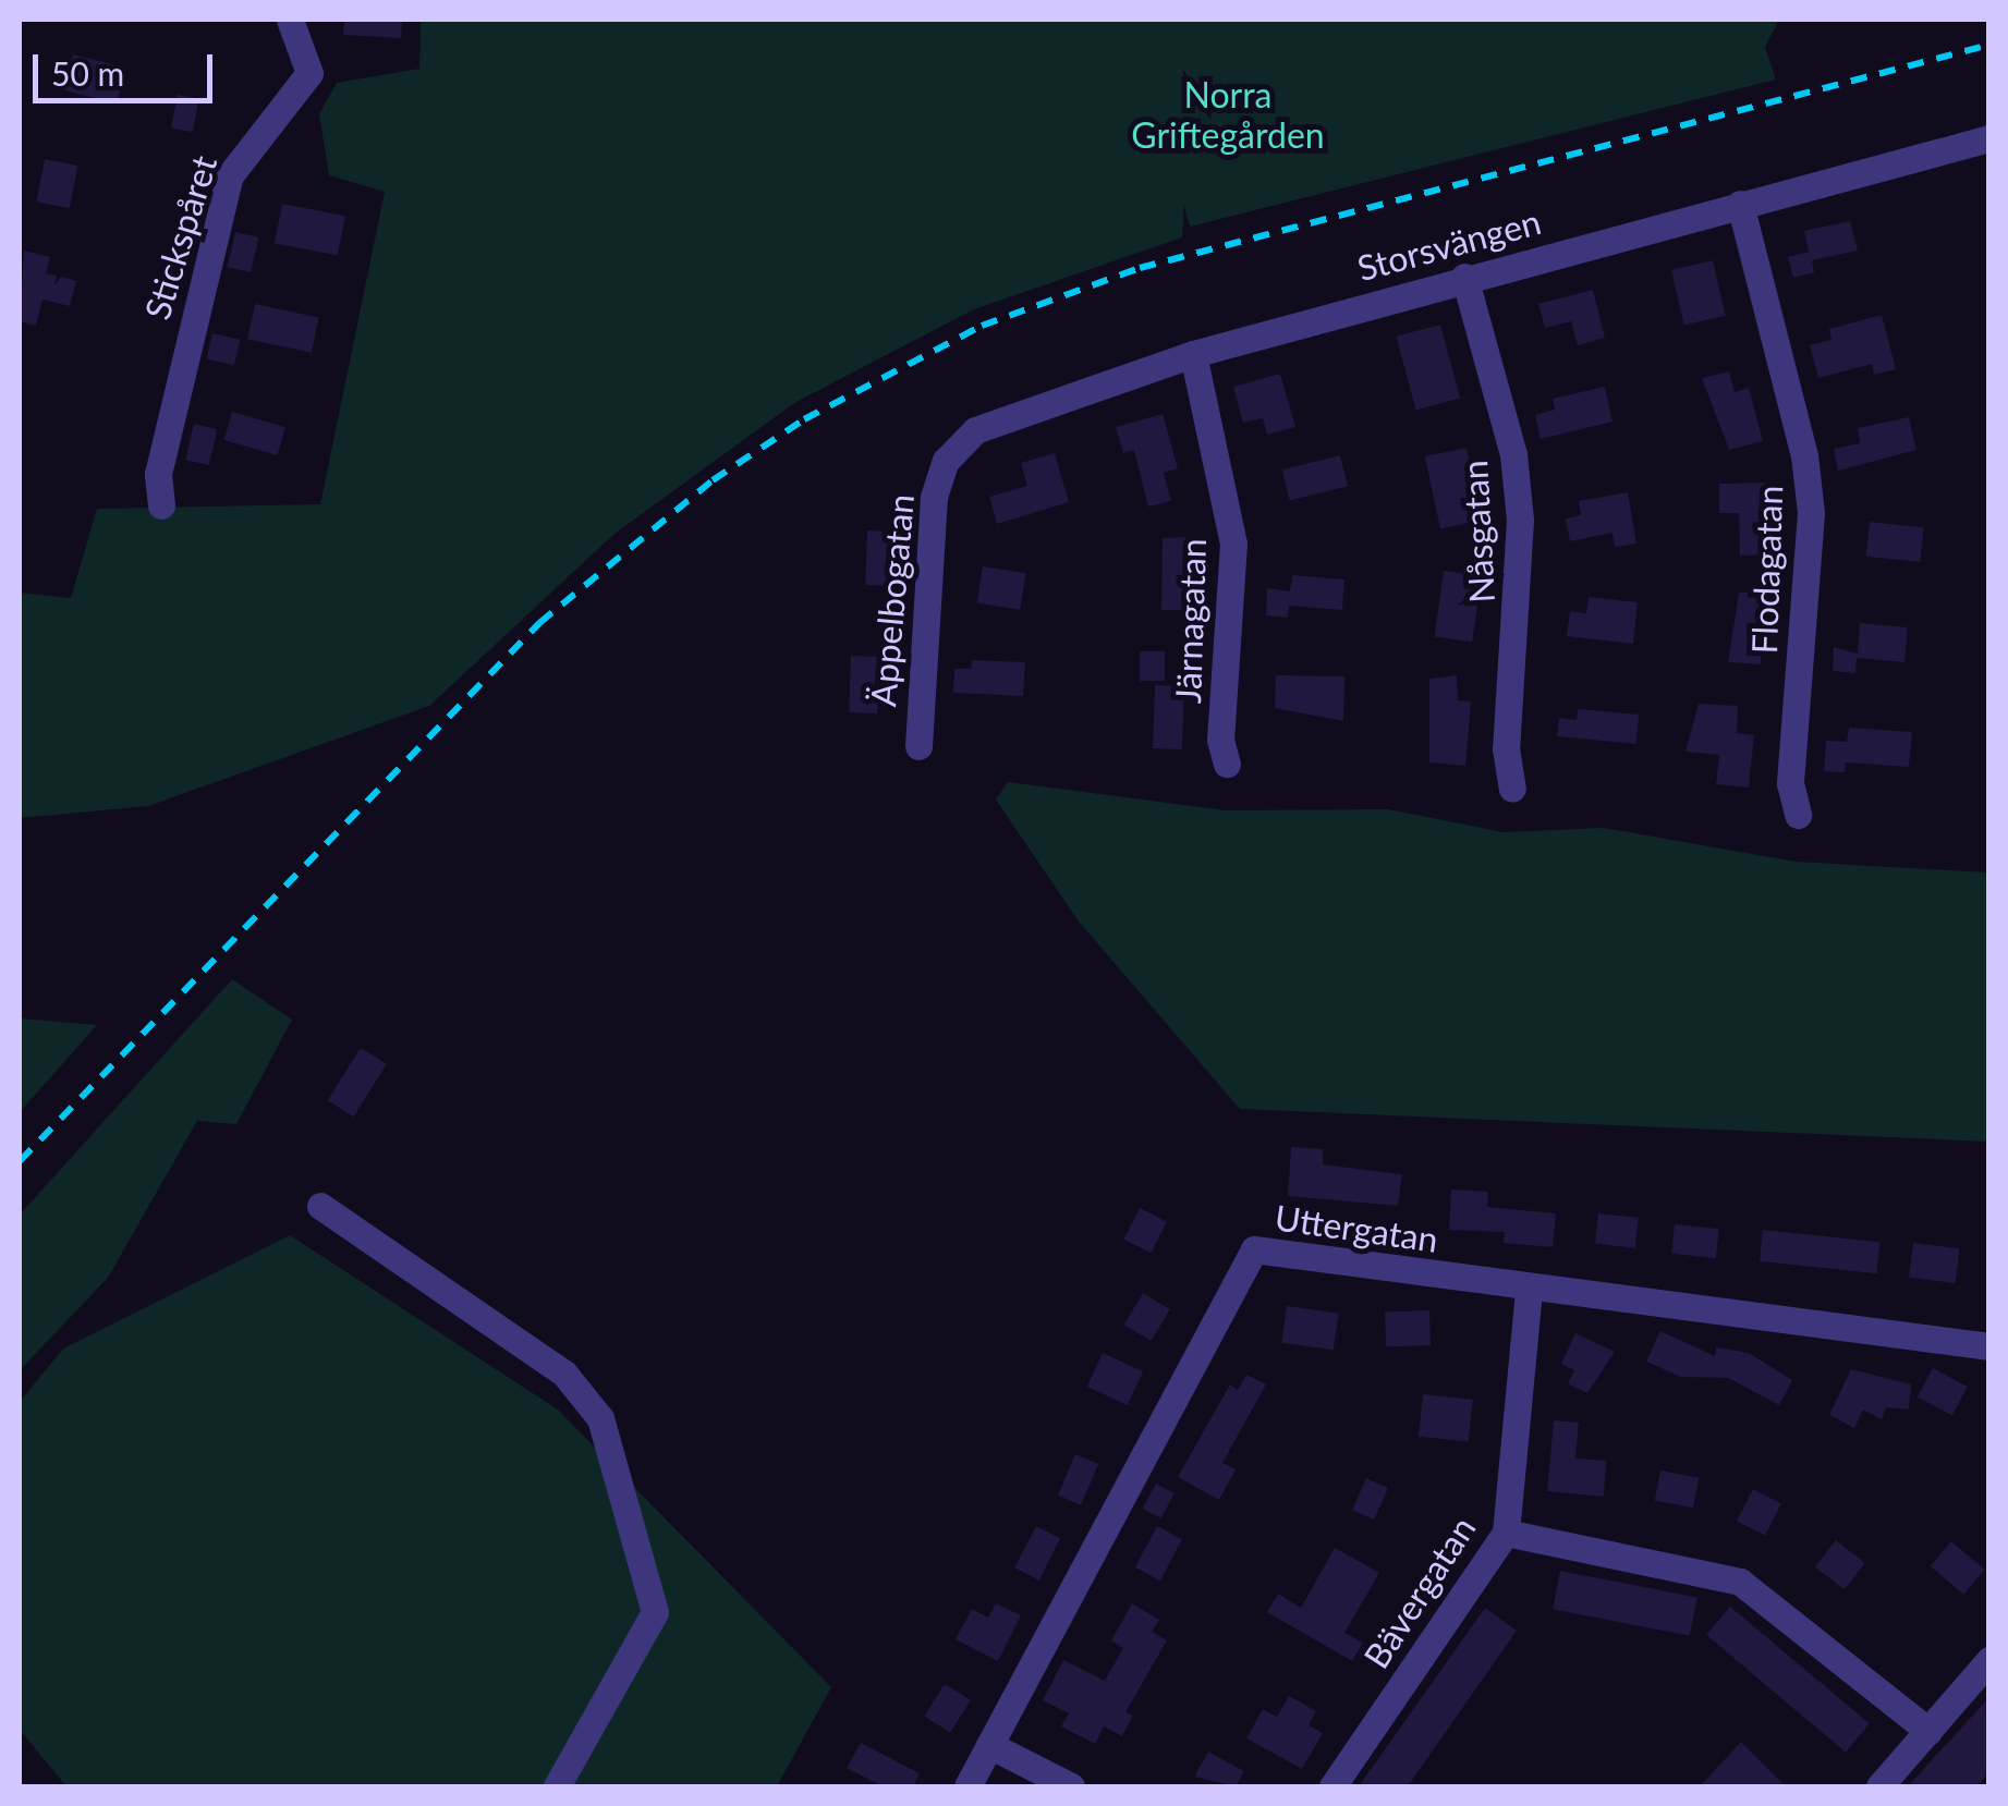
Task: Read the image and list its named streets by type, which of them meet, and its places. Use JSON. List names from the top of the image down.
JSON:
{
  "streets": {
    "street": [
      "Stickspåret",
      "Storsvängen",
      "Nåsgatan",
      "Flodagatan",
      "Äppelbogatan",
      "Järnagatan",
      "Uttergatan",
      "Bävergatan"
    ]
  },
  "crossings": [
    ["Storsvängen", "Nåsgatan"],
    ["Storsvängen", "Flodagatan"],
    ["Storsvängen", "Äppelbogatan"],
    ["Storsvängen", "Järnagatan"],
    ["Uttergatan", "Bävergatan"]
  ],
  "parks": ["Norra Griftegården"],
  "scale_bar": "50 m"
}
